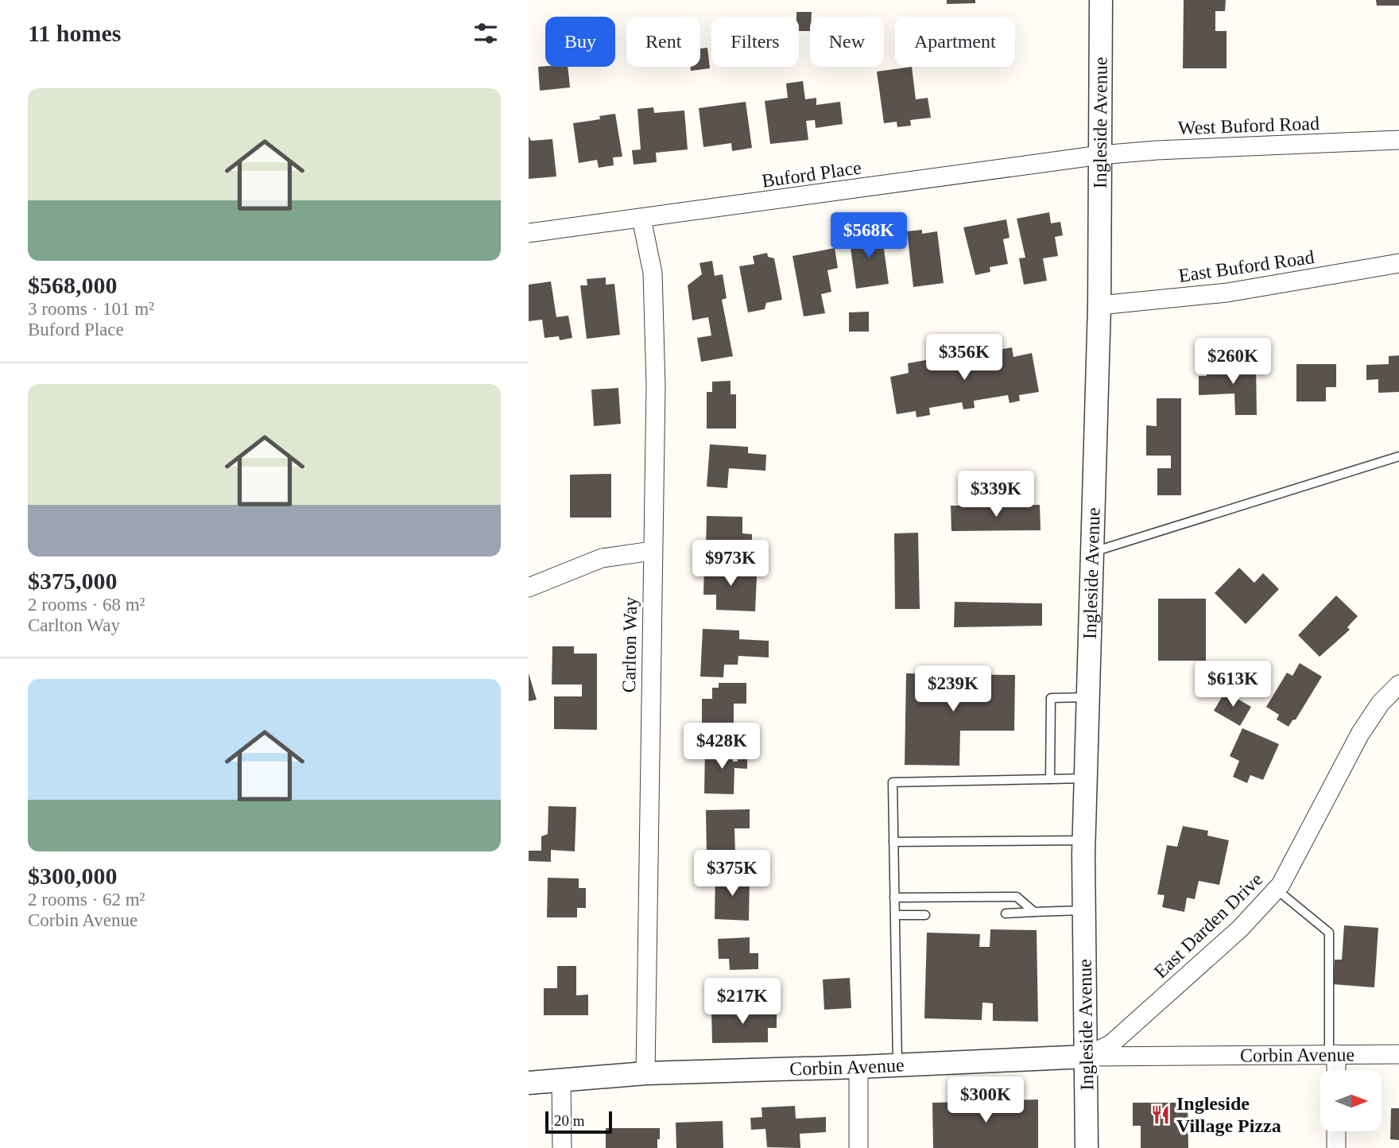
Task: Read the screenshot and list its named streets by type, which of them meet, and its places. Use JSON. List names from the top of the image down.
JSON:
{
  "streets": {
    "street": [
      "Ingleside Avenue",
      "West Buford Road",
      "Buford Place",
      "East Buford Road",
      "Carlton Way",
      "East Darden Drive",
      "Corbin Avenue"
    ]
  },
  "crossings": [
    ["Ingleside Avenue", "West Buford Road"],
    ["Ingleside Avenue", "Buford Place"],
    ["Ingleside Avenue", "East Buford Road"],
    ["Ingleside Avenue", "East Darden Drive"],
    ["Ingleside Avenue", "Corbin Avenue"],
    ["West Buford Road", "Buford Place"],
    ["Buford Place", "Carlton Way"],
    ["Carlton Way", "Corbin Avenue"],
    ["East Darden Drive", "Corbin Avenue"]
  ],
  "places": {
    "restaurant": ["Ingleside Village Pizza"]
  },
  "scale_bar": "20 m",
  "north": "right",
  "page": {
    "heading": "11 homes",
    "chip": [
      "Buy",
      "Rent",
      "Filters",
      "New",
      "Apartment"
    ],
    "list": [
      {
        "name": "$568,000",
        "note": "3 rooms · 101 m² · Buford Place"
      },
      {
        "name": "$375,000",
        "note": "2 rooms · 68 m² · Carlton Way"
      },
      {
        "name": "$300,000",
        "note": "2 rooms · 62 m² · Corbin Avenue"
      }
    ],
    "price": [
      "$568K",
      "$356K",
      "$260K",
      "$339K",
      "$973K",
      "$613K",
      "$239K",
      "$428K",
      "$375K",
      "$217K",
      "$300K"
    ],
    "scale": "20 m"
  }
}
